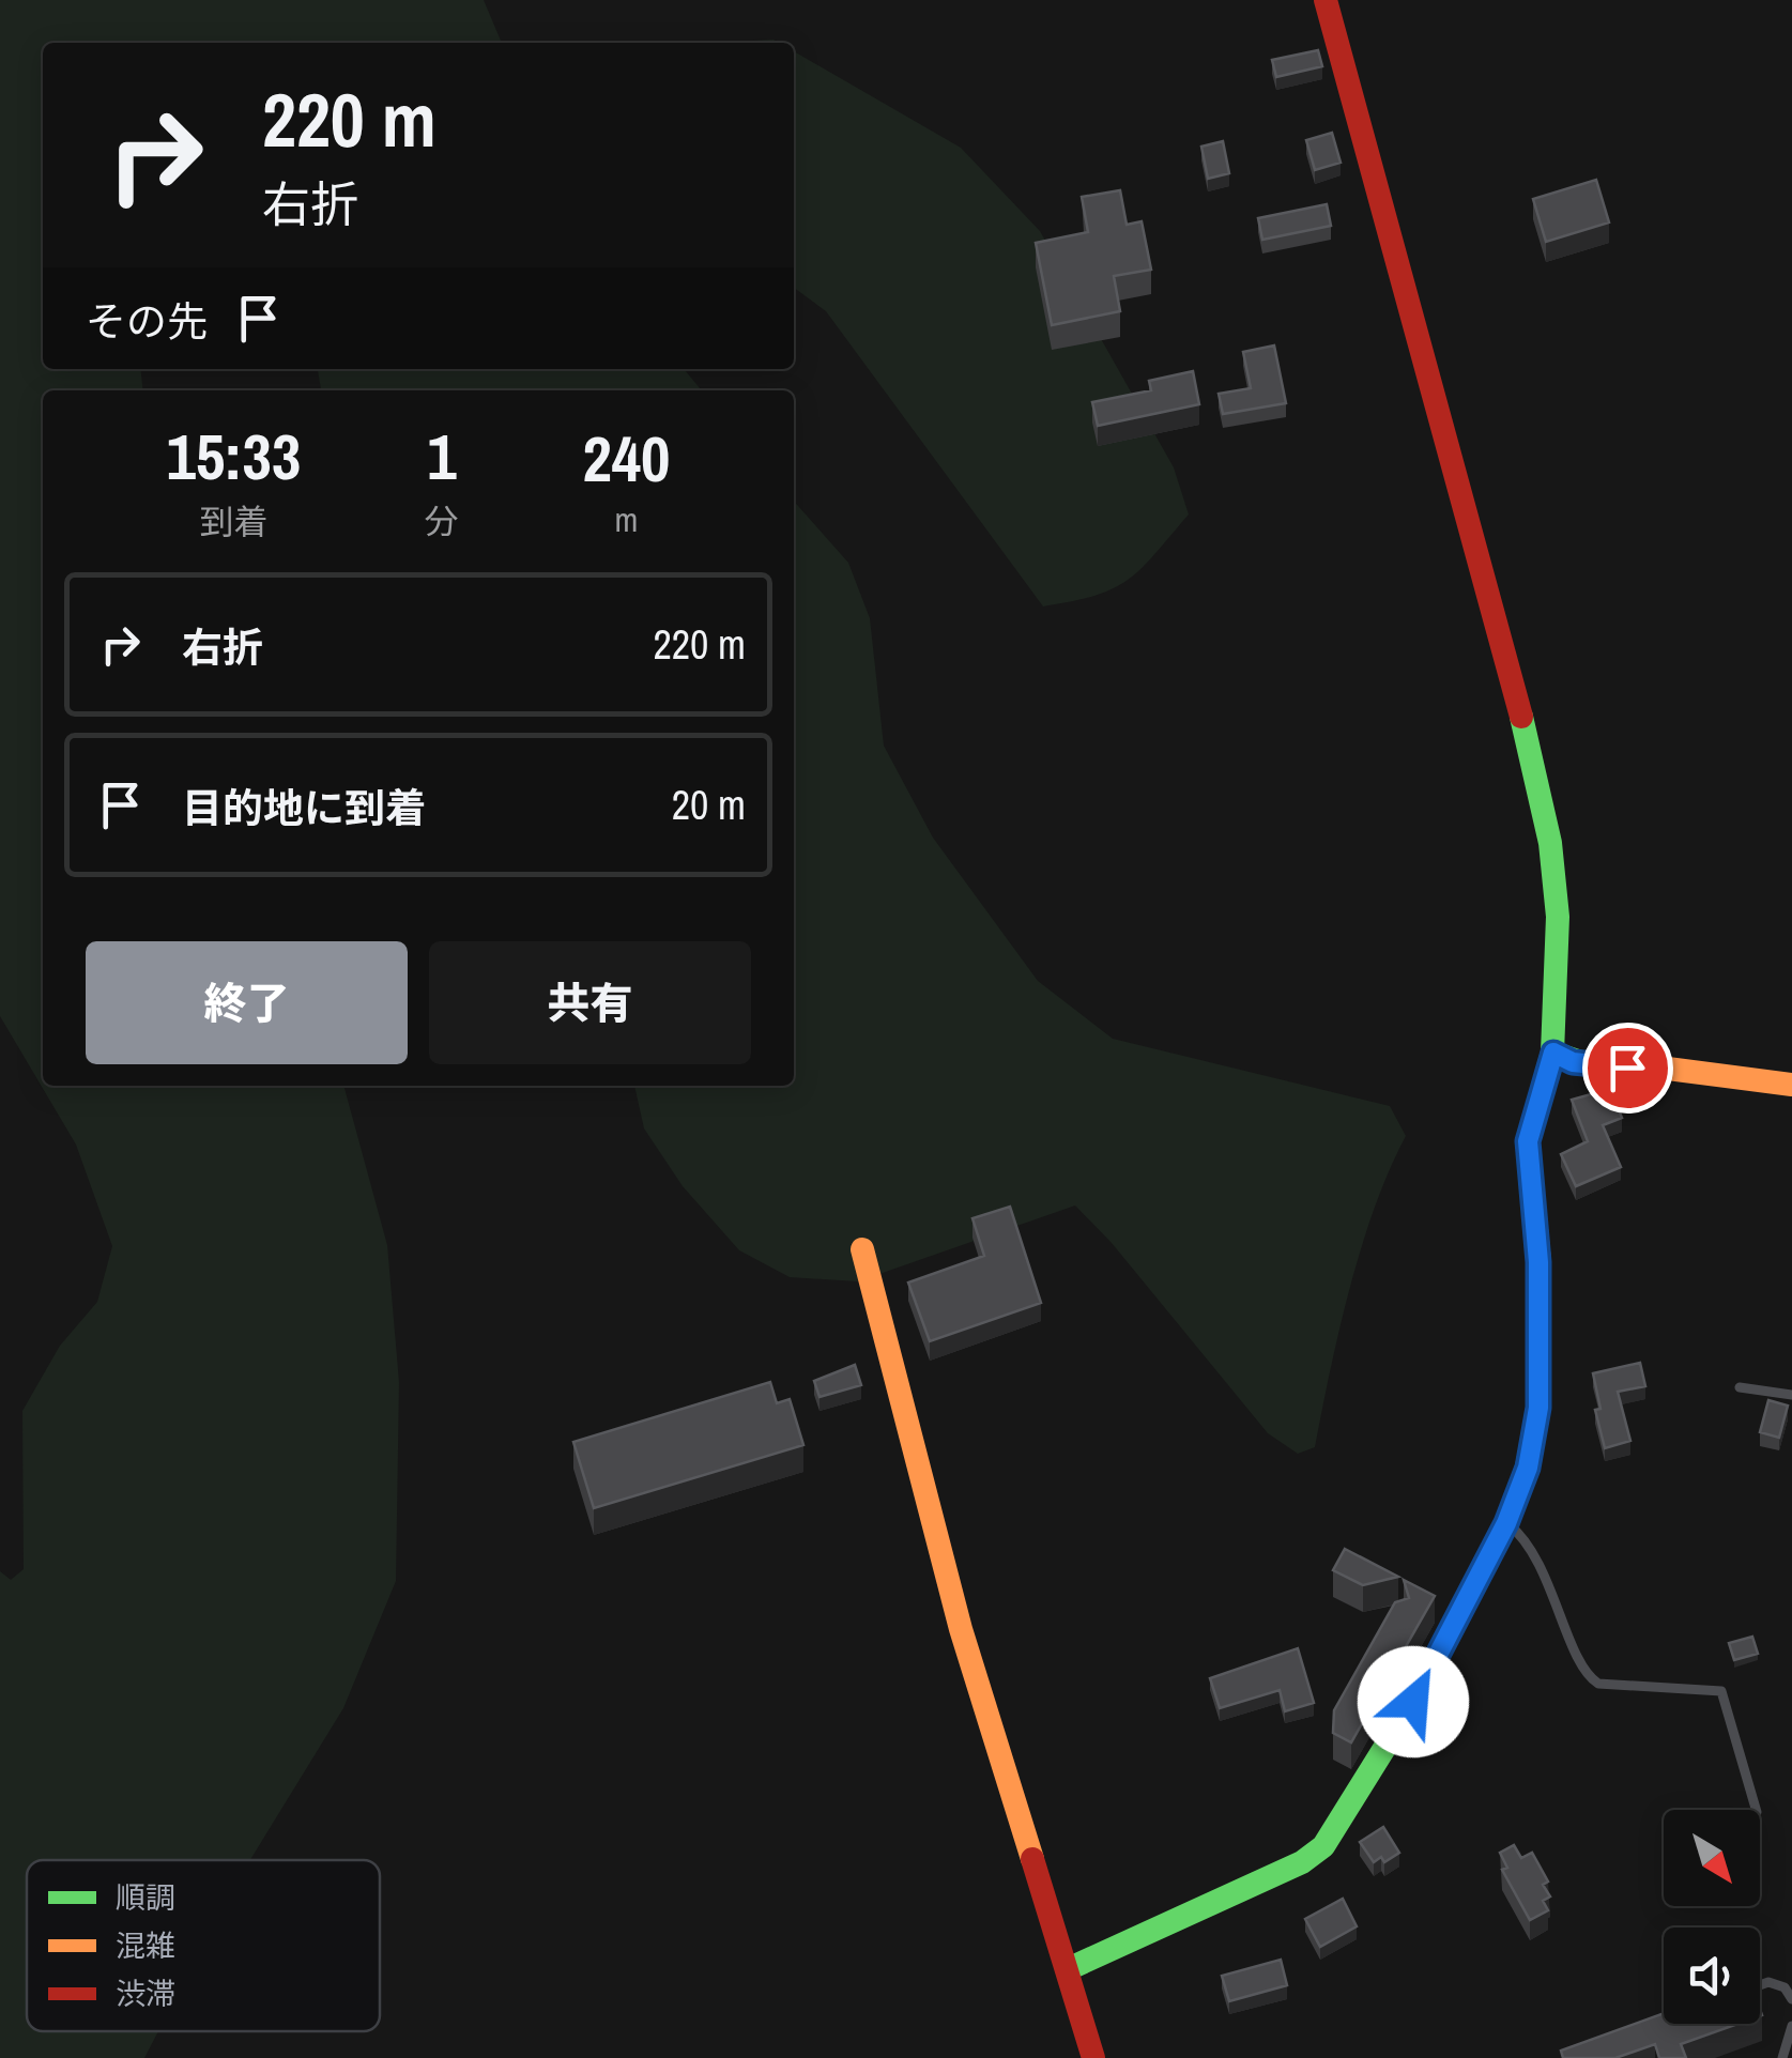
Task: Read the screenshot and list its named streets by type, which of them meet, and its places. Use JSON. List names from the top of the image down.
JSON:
{
  "legend": ["順調", "混雑", "渋滞"],
  "north": "bottom right",
  "page": {
    "turn": ["220 m", "右折"],
    "then": "その先",
    "eta": [
      "15:33",
      "到着",
      "1",
      "分",
      "240",
      "m"
    ],
    "list": [
      {
        "name": "右折",
        "value": "220 m"
      },
      {
        "name": "目的地に到着",
        "value": "20 m"
      }
    ],
    "buttons": ["終了", "共有"]
  }
}
